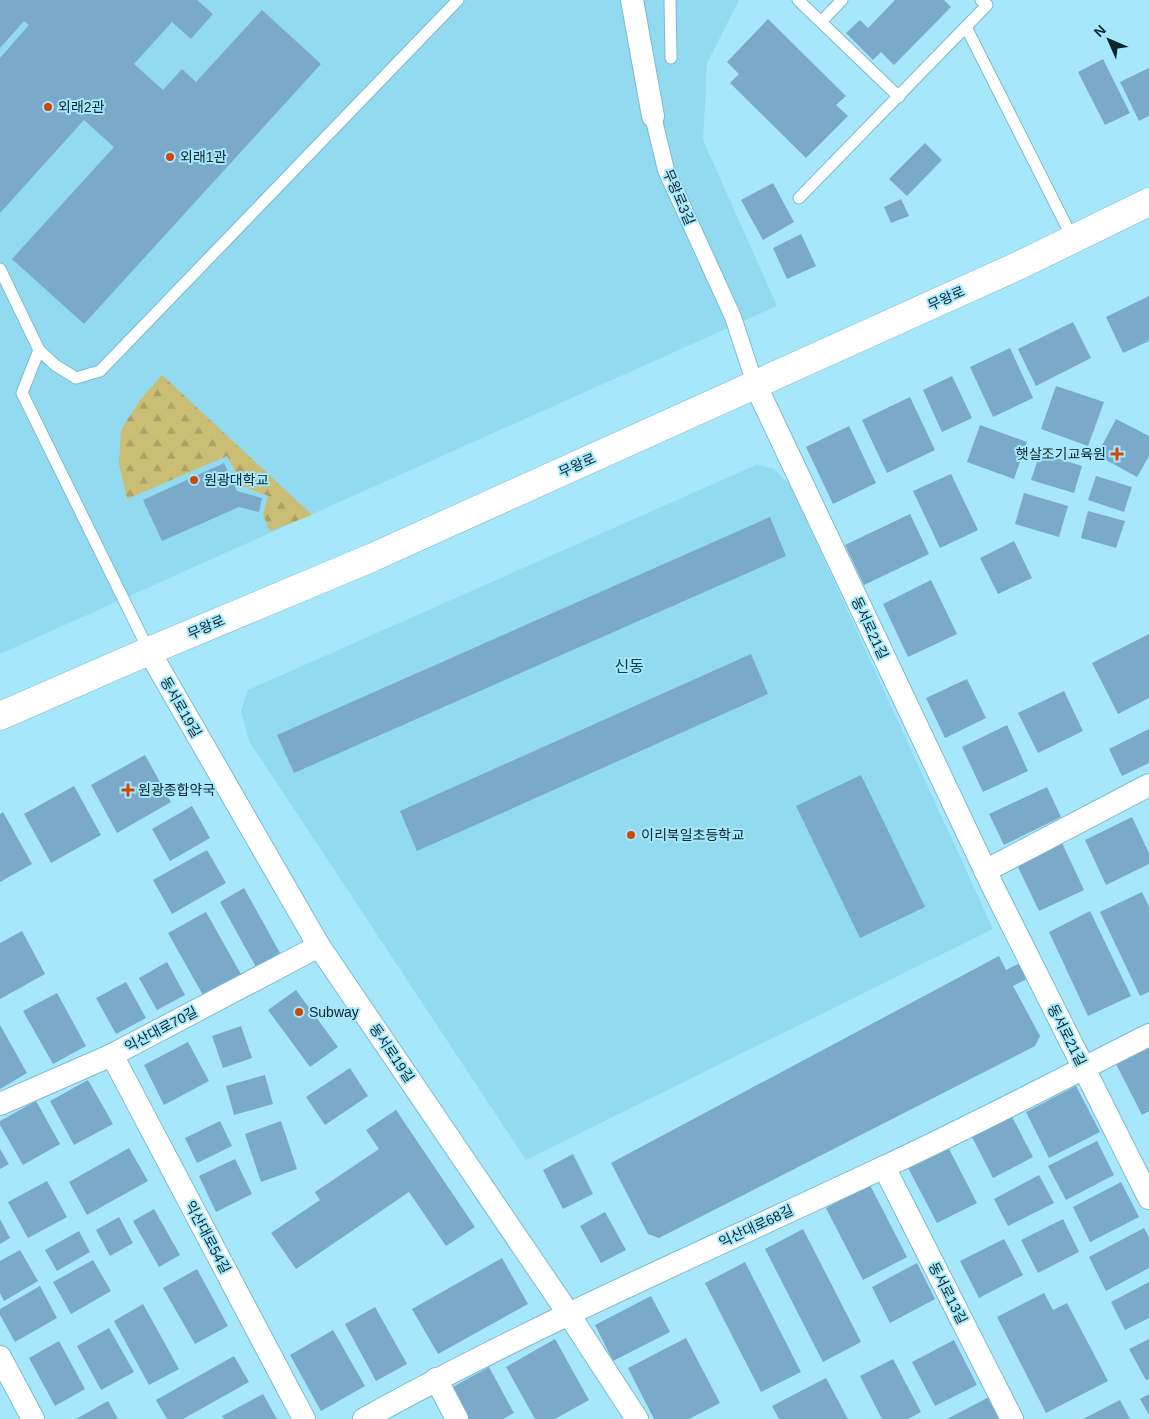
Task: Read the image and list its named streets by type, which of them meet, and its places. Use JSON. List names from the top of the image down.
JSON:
{
  "streets": {
    "street": [
      "무왕로3길",
      "무왕로",
      "동서로21길",
      "동서로19길",
      "익산대로70길",
      "익산대로68길",
      "익산대로54길",
      "동서로13길"
    ]
  },
  "crossings": [
    ["무왕로3길", "무왕로"],
    ["무왕로3길", "동서로21길"],
    ["무왕로", "동서로21길"],
    ["무왕로", "동서로19길"],
    ["동서로21길", "익산대로68길"],
    ["동서로19길", "익산대로70길"],
    ["동서로19길", "익산대로68길"],
    ["익산대로70길", "익산대로54길"],
    ["익산대로68길", "동서로13길"]
  ],
  "districts": ["신동"],
  "places": {
    "other": [
      "외래2관",
      "외래1관",
      "원광대학교",
      "이리북일초등학교",
      "Subway"
    ],
    "health": ["햇살조기교육원", "원광종합약국"]
  },
  "north": "top left"
}
